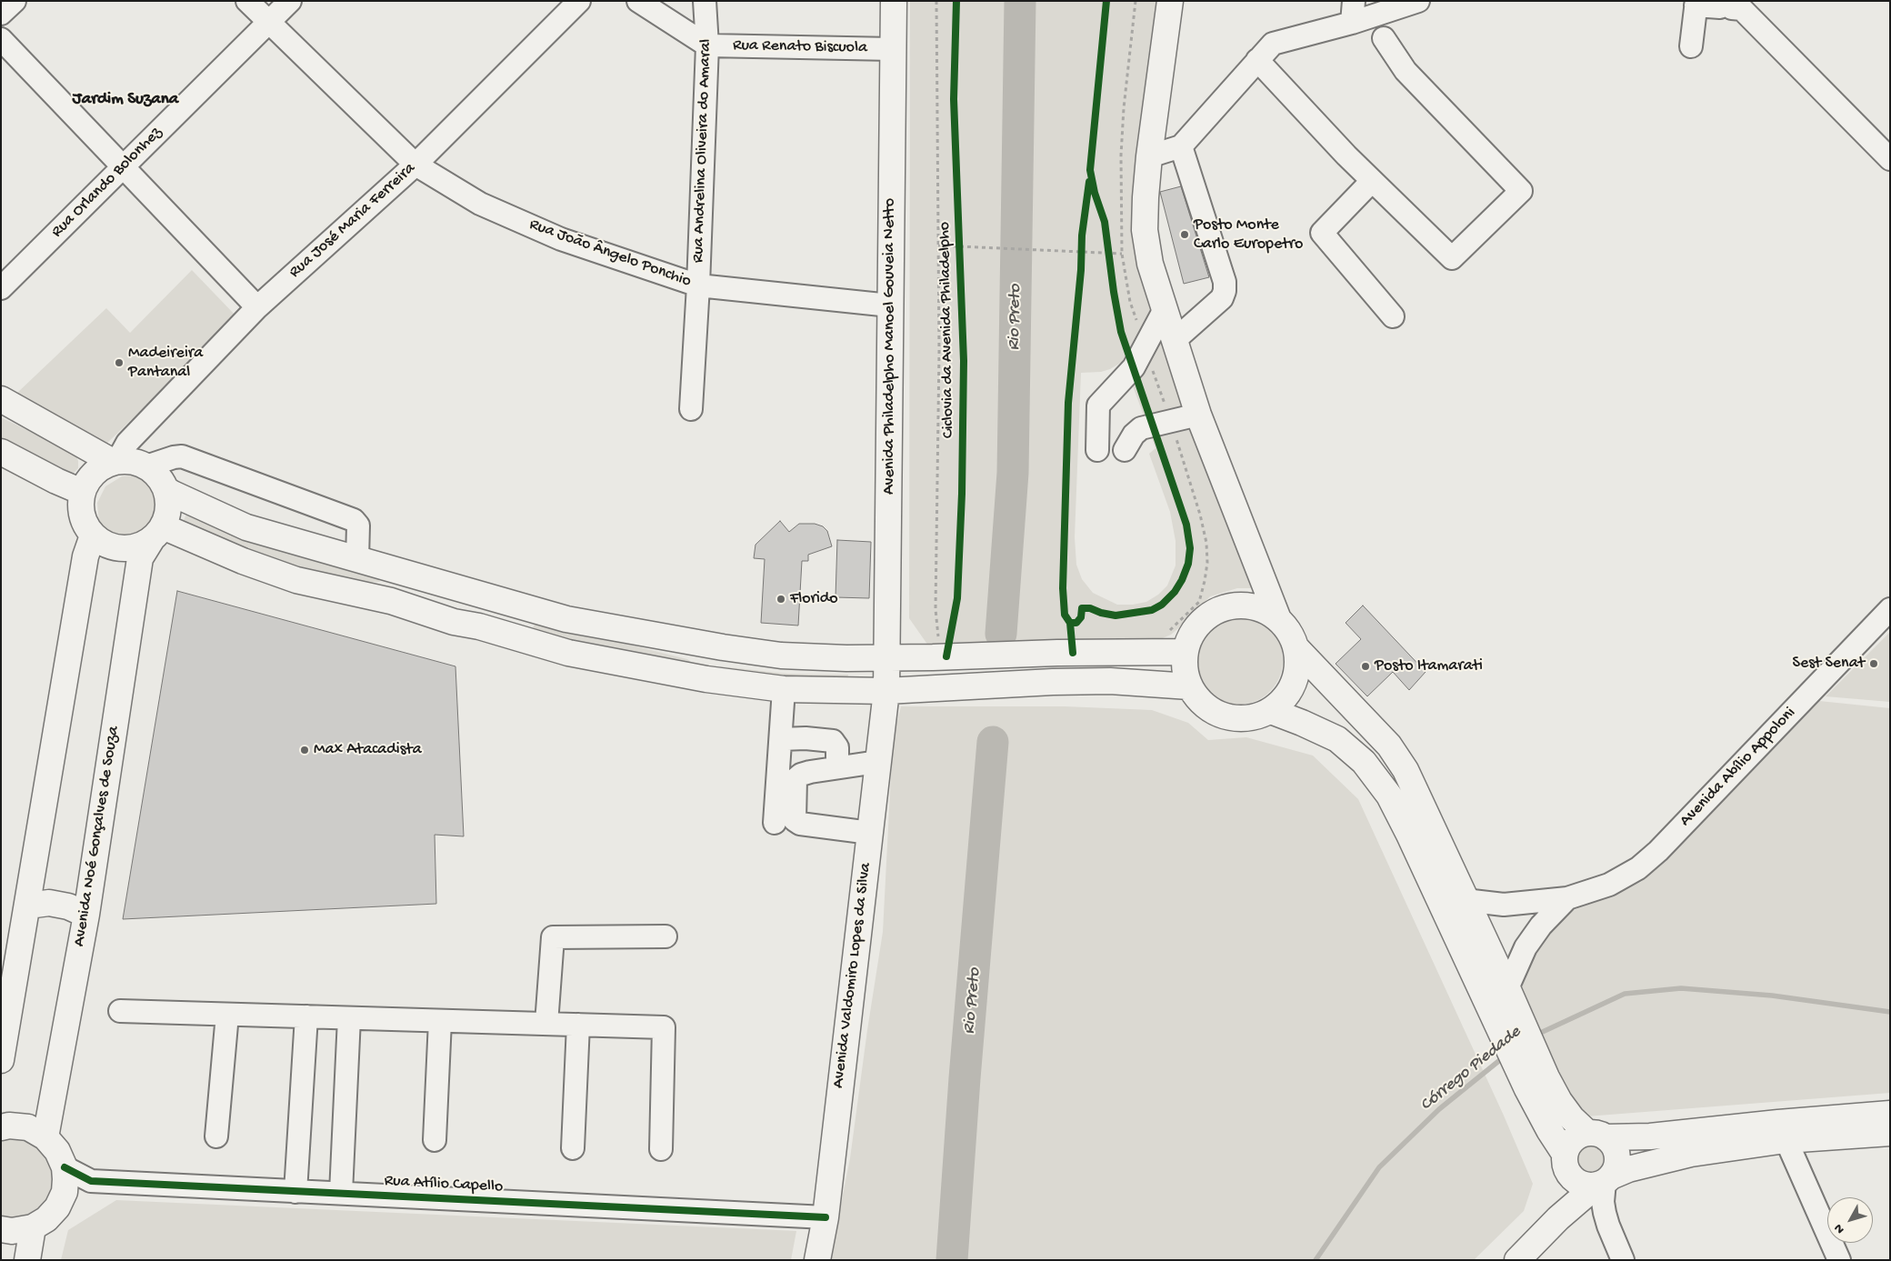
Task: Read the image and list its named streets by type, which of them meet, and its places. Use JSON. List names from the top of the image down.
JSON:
{
  "streets": {
    "main road": ["Avenida Philadelpho Manoel Gouveia Netto", "Avenida Noé Gonçalves de Souza", "Avenida Valdomiro Lopes da Silva"],
    "street": [
      "Rua Renato Biscuola",
      "Rua Andrelina Oliveira do Amaral",
      "Rua Orlando Bolonhez",
      "Rua José Maria Ferreira",
      "Rua João Ângelo Ponchio",
      "Avenida Abílio Appoloni",
      "Rua Atílio Capello"
    ],
    "cycle path": ["Ciclovia da Avenida Philadelpho"]
  },
  "crossings": [
    ["Rua Renato Biscuola", "Rua Andrelina Oliveira do Amaral"],
    ["Rua Renato Biscuola", "Avenida Philadelpho Manoel Gouveia Netto"],
    ["Rua Andrelina Oliveira do Amaral", "Rua João Ângelo Ponchio"],
    ["Rua Orlando Bolonhez", "Rua João Ângelo Ponchio"],
    ["Rua José Maria Ferreira", "Rua João Ângelo Ponchio"],
    ["Rua José Maria Ferreira", "Avenida Noé Gonçalves de Souza"],
    ["Rua João Ângelo Ponchio", "Avenida Philadelpho Manoel Gouveia Netto"],
    ["Avenida Philadelpho Manoel Gouveia Netto", "Avenida Valdomiro Lopes da Silva"],
    ["Avenida Valdomiro Lopes da Silva", "Rua Atílio Capello"]
  ],
  "districts": ["Jardim Suzana"],
  "water": ["Rio Preto", "Córrego Piedade"],
  "places": [
    "Posto Monte Carlo Europetro",
    "Madeireira Pantanal",
    "Florido",
    "Sest Senat",
    "Posto Itamarati",
    "Max Atacadista"
  ],
  "north": "bottom left"
}
